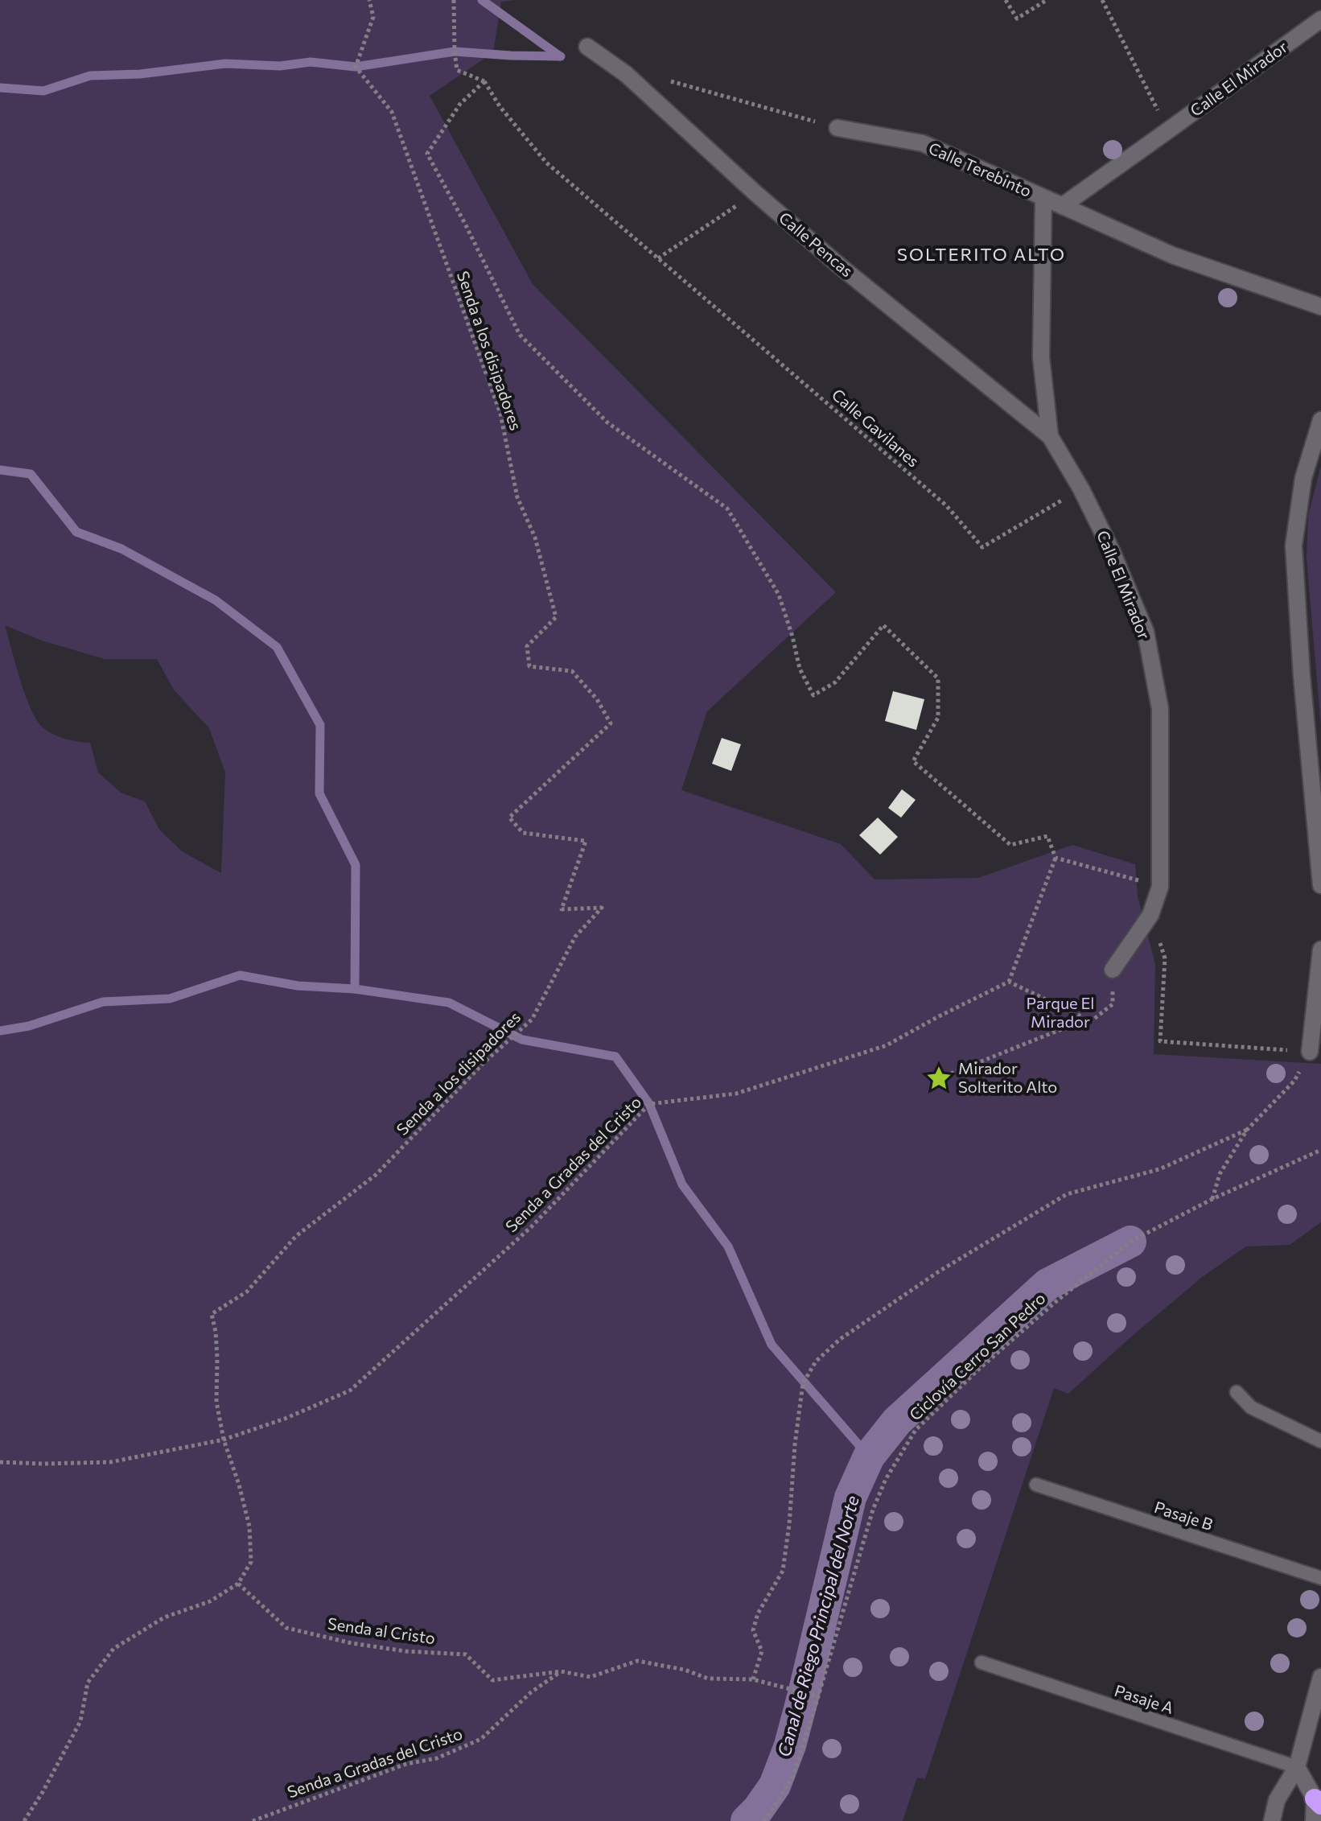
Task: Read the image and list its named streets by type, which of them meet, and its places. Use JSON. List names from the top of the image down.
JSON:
{
  "streets": {
    "street": ["Calle El Mirador", "Calle Terebinto", "Calle Pencas"],
    "lane": ["Pasaje B", "Pasaje A"],
    "path": [
      "Senda a los disipadores",
      "Calle Gavilanes",
      "Senda a Gradas del Cristo",
      "Ciclovía Cerro San Pedro",
      "Senda al Cristo"
    ]
  },
  "crossings": [
    ["Calle El Mirador", "Calle Terebinto"],
    ["Calle El Mirador", "Calle Pencas"],
    ["Calle El Mirador", "Calle Gavilanes"],
    ["Senda a los disipadores", "Senda a Gradas del Cristo"],
    ["Senda a Gradas del Cristo", "Senda al Cristo"],
    ["Ciclovía Cerro San Pedro", "Senda al Cristo"]
  ],
  "districts": ["SOLTERITO ALTO"],
  "water": ["Canal de Riego Principal del Norte"],
  "parks": ["Parque El Mirador"],
  "places": {
    "place": ["Mirador Solterito Alto"]
  }
}
